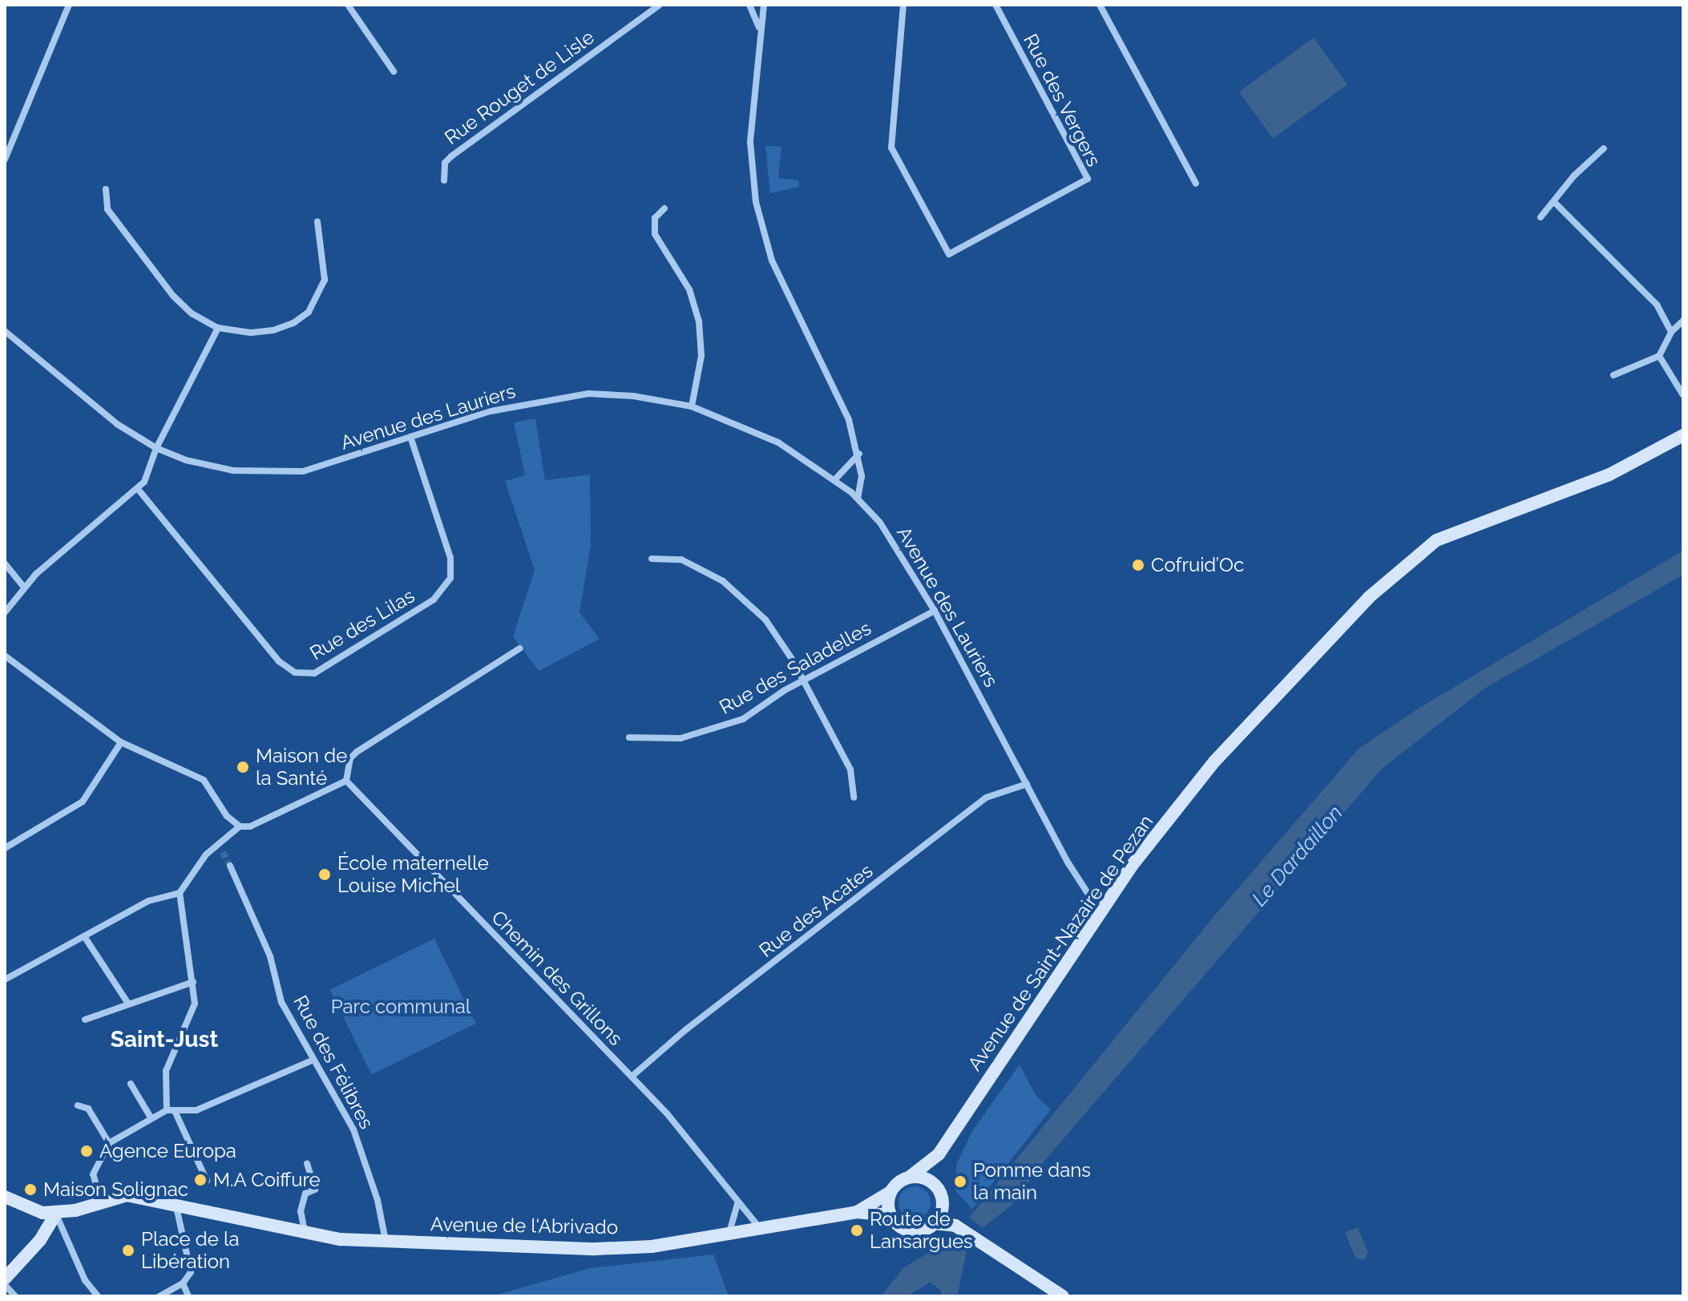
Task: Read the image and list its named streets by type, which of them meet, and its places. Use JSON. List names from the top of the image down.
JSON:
{
  "streets": {
    "main road": ["Avenue de Saint-Nazaire de Pezan", "Avenue de l'Abrivado"],
    "street": [
      "Rue Rouget de Lisle",
      "Rue des Vergers",
      "Avenue des Lauriers",
      "Rue des Lilas",
      "Rue des Saladelles",
      "Rue des Acates",
      "Chemin des Grillons",
      "Rue des Félibres"
    ]
  },
  "crossings": [
    ["Avenue des Lauriers", "Rue des Lilas"],
    ["Avenue des Lauriers", "Rue des Saladelles"],
    ["Avenue des Lauriers", "Rue des Acates"],
    ["Avenue des Lauriers", "Avenue de Saint-Nazaire de Pezan"],
    ["Rue des Acates", "Chemin des Grillons"],
    ["Avenue de Saint-Nazaire de Pezan", "Avenue de l'Abrivado"],
    ["Chemin des Grillons", "Avenue de l'Abrivado"],
    ["Rue des Félibres", "Avenue de l'Abrivado"]
  ],
  "districts": ["Saint-Just"],
  "water": ["Le Dardaillon"],
  "parks": ["Parc communal"],
  "places": [
    "Cofruid’Oc",
    "Maison de la Santé",
    "École maternelle Louise Michel",
    "Agence Europa",
    "M.A Coiffure",
    "Pomme dans la main",
    "Maison Solignac",
    "Route de Lansargues",
    "Place de la Libération"
  ]
}
